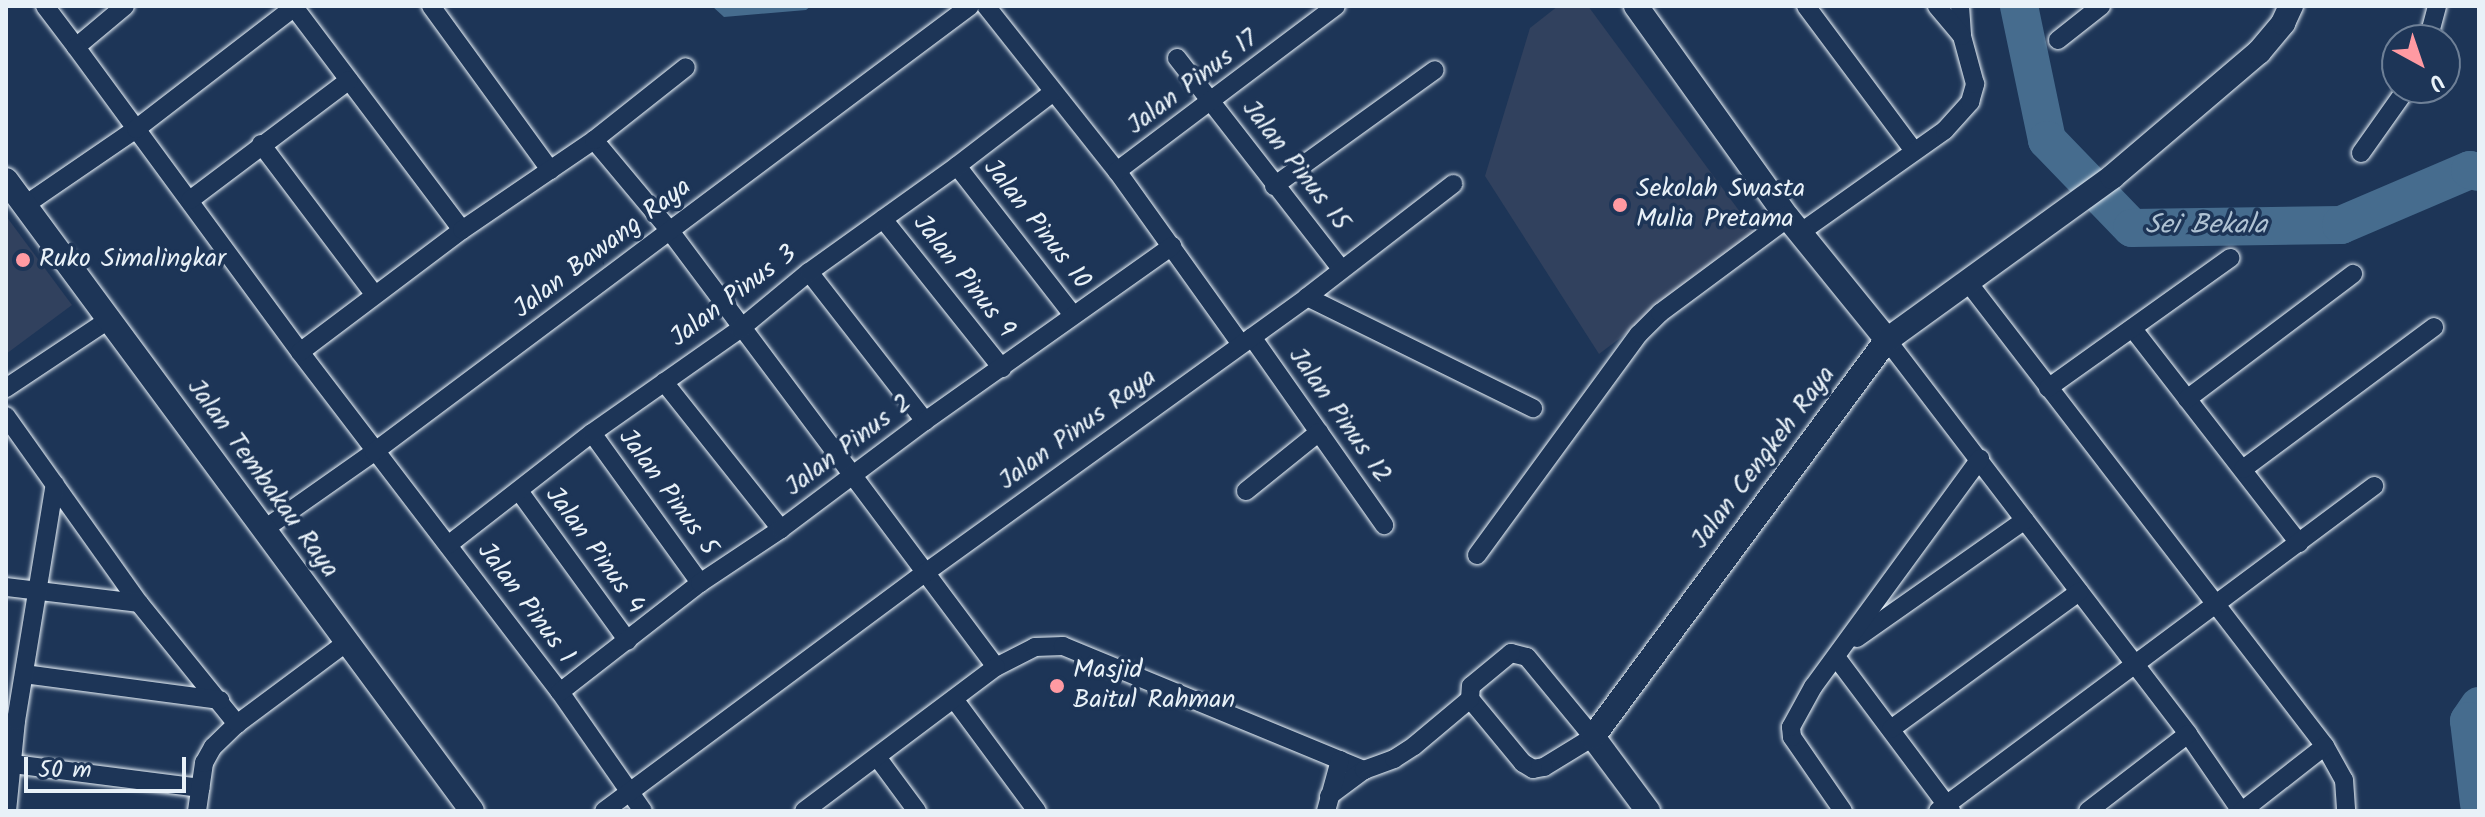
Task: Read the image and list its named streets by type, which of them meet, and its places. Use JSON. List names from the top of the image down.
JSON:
{
  "streets": {
    "street": [
      "Jalan Pinus 17",
      "Jalan Pinus 15",
      "Jalan Pinus 10",
      "Jalan Bawang Raya",
      "Jalan Pinus 9",
      "Jalan Pinus 3",
      "Jalan Pinus 12",
      "Jalan Pinus Raya",
      "Jalan Pinus 2",
      "Jalan Cengkeh Raya",
      "Jalan Tembakau Raya",
      "Jalan Pinus 5",
      "Jalan Pinus 4",
      "Jalan Pinus 1"
    ]
  },
  "crossings": [
    ["Jalan Pinus 17", "Jalan Pinus 15"],
    ["Jalan Pinus 15", "Jalan Pinus Raya"],
    ["Jalan Pinus 10", "Jalan Pinus 3"],
    ["Jalan Pinus 10", "Jalan Pinus 2"],
    ["Jalan Bawang Raya", "Jalan Tembakau Raya"],
    ["Jalan Bawang Raya", "Jalan Pinus 1"],
    ["Jalan Pinus 9", "Jalan Pinus 3"],
    ["Jalan Pinus 9", "Jalan Pinus 2"],
    ["Jalan Pinus 3", "Jalan Pinus 5"],
    ["Jalan Pinus 3", "Jalan Pinus 4"],
    ["Jalan Pinus 3", "Jalan Pinus 1"],
    ["Jalan Pinus 12", "Jalan Pinus Raya"],
    ["Jalan Pinus Raya", "Jalan Pinus 1"],
    ["Jalan Pinus 2", "Jalan Pinus 5"],
    ["Jalan Pinus 2", "Jalan Pinus 4"],
    ["Jalan Pinus 2", "Jalan Pinus 1"]
  ],
  "water": ["Sei Bekala"],
  "places": ["Sekolah Swasta Mulia Pretama", "Ruko Simalingkar", "Masjid Baitul Rahman"],
  "scale_bar": "50 m",
  "north": "bottom right"
}
